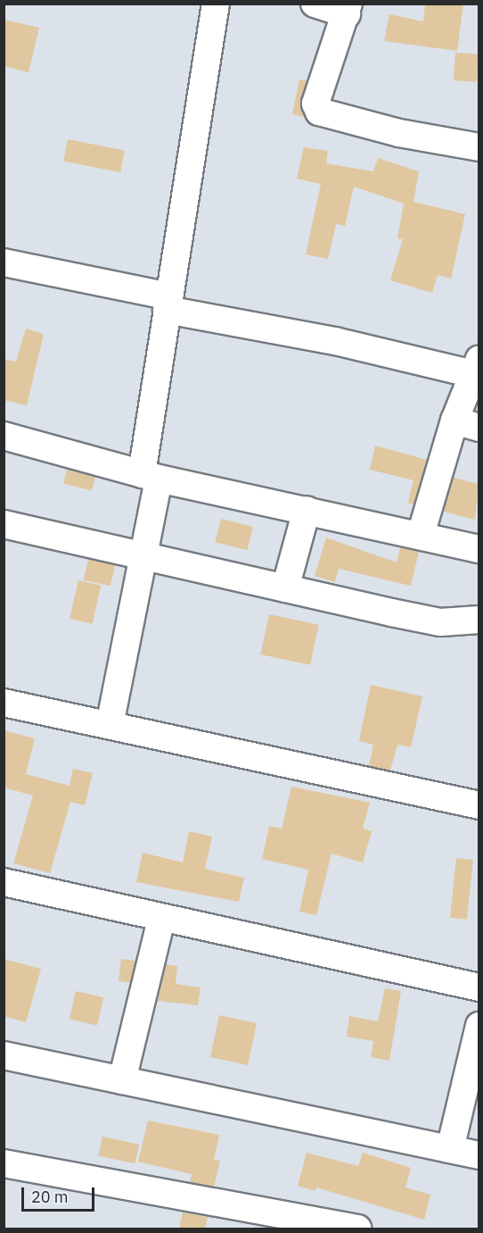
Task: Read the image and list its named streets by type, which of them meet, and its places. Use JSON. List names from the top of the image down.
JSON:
{
  "scale_bar": "20 m"
}
